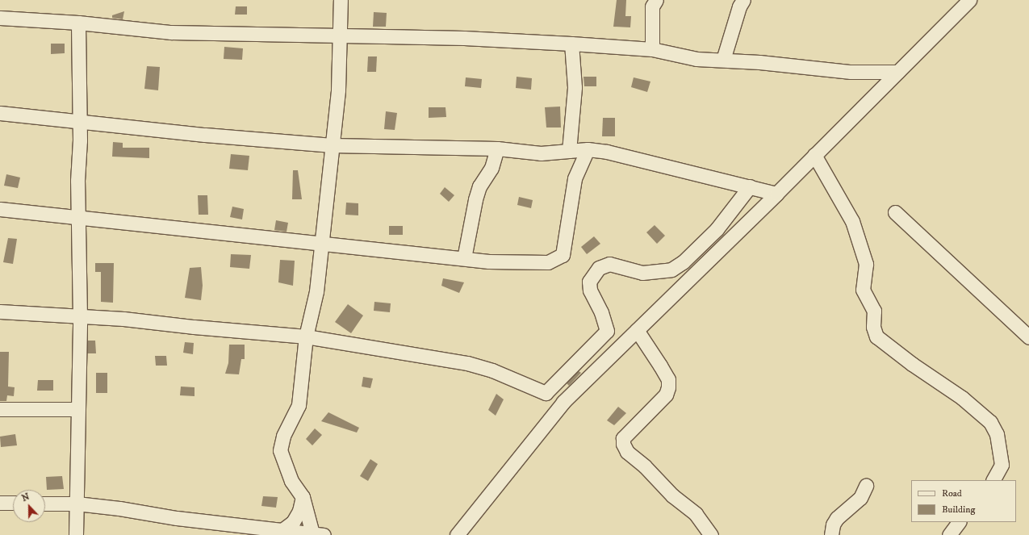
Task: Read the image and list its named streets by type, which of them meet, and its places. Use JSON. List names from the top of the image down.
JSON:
{
  "legend": ["Road", "Building"],
  "north": "top"
}
